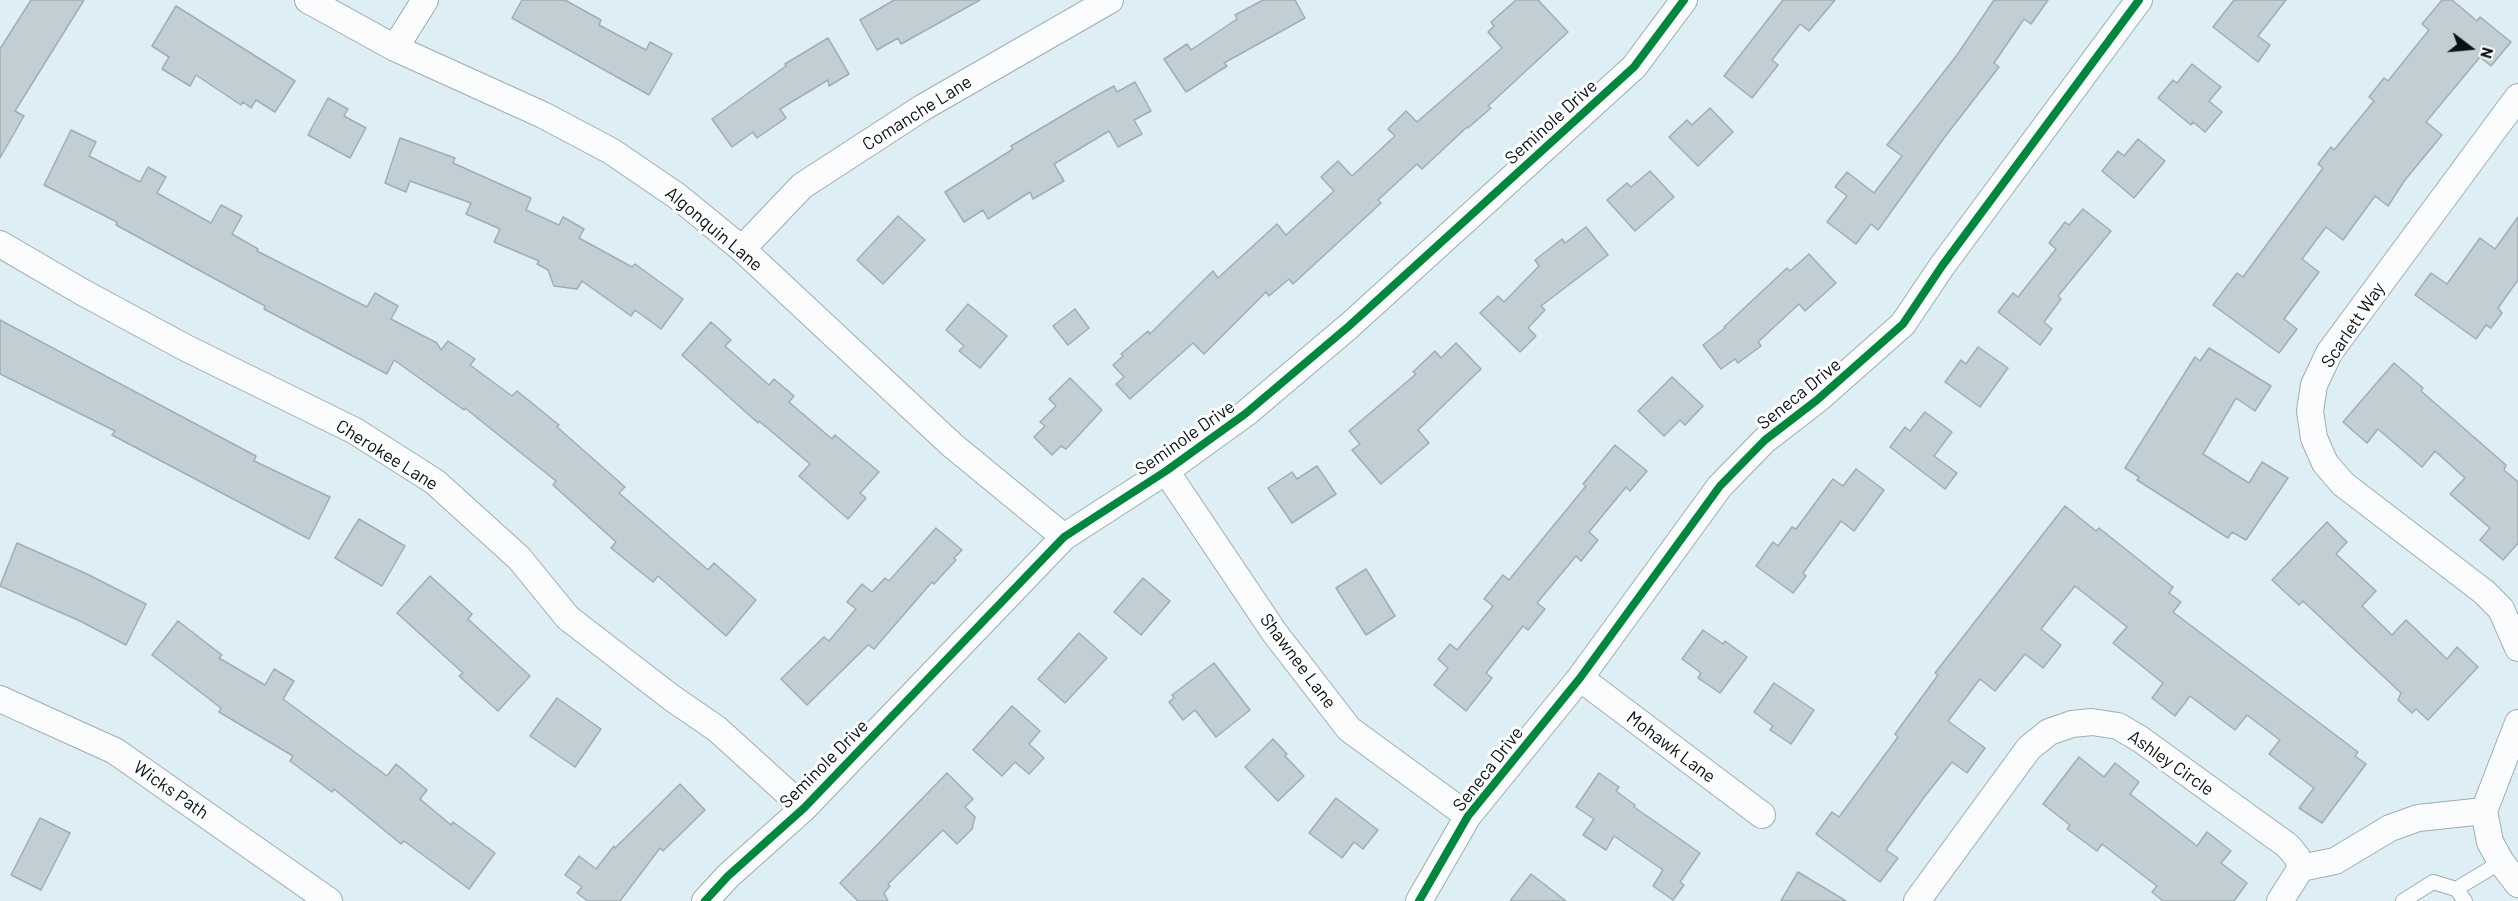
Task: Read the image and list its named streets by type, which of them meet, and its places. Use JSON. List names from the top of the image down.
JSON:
{
  "streets": {
    "street": [
      "Comanche Lane",
      "Seminole Drive",
      "Algonquin Lane",
      "Scarlett Way",
      "Seneca Drive",
      "Cherokee Lane",
      "Shawnee Lane",
      "Mohawk Lane",
      "Ashley Circle",
      "Wicks Path"
    ]
  },
  "crossings": [
    ["Comanche Lane", "Algonquin Lane"],
    ["Seminole Drive", "Algonquin Lane"],
    ["Seminole Drive", "Cherokee Lane"],
    ["Seminole Drive", "Shawnee Lane"],
    ["Seneca Drive", "Shawnee Lane"],
    ["Seneca Drive", "Mohawk Lane"]
  ],
  "north": "right"
}
